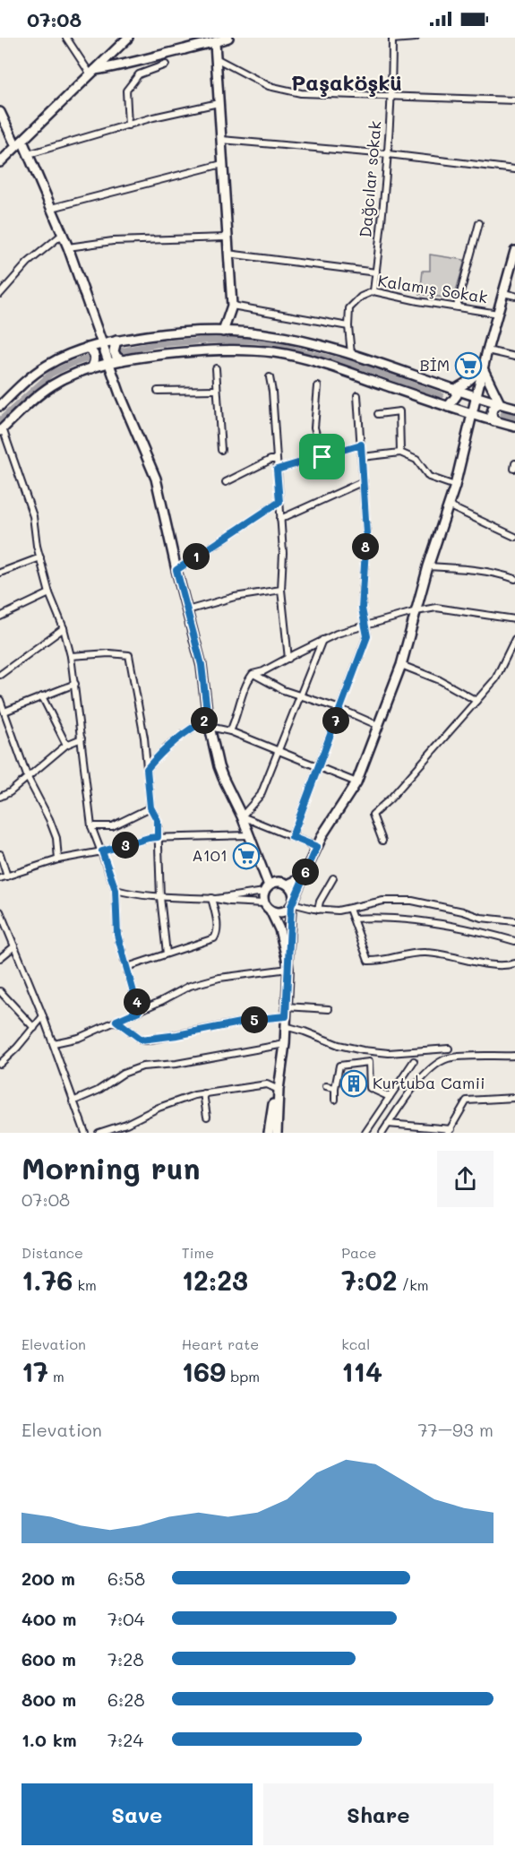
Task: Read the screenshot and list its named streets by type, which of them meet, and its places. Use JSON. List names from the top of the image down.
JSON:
{
  "streets": {
    "street": ["Dağcılar sokak", "Kalamış Sokak"]
  },
  "crossings": [
    ["Dağcılar sokak", "Kalamış Sokak"]
  ],
  "districts": ["Paşaköşkü"],
  "places": {
    "supermarket": ["BİM", "A101"],
    "building": ["Kurtuba Camii"]
  },
  "page": {
    "status": "07:08",
    "pins": [
      "8",
      "1",
      "2",
      "7",
      "3",
      "6",
      "4",
      "5"
    ],
    "heading": ["Morning run", "07:08"],
    "stats": [
      ["Distance", "1.76 km"],
      ["Time", "12:23"],
      ["Pace", "7:02 /km"],
      ["Elevation", "17 m"],
      ["Heart rate", "169 bpm"],
      ["kcal", "114"]
    ],
    "chart": ["Elevation", "77–93 m"],
    "list": [
      {
        "name": "200 m",
        "note": "6:58"
      },
      {
        "name": "400 m",
        "note": "7:04"
      },
      {
        "name": "600 m",
        "note": "7:28"
      },
      {
        "name": "800 m",
        "note": "6:28"
      },
      {
        "name": "1.0 km",
        "note": "7:24"
      }
    ],
    "buttons": ["Save", "Share"]
  }
}
